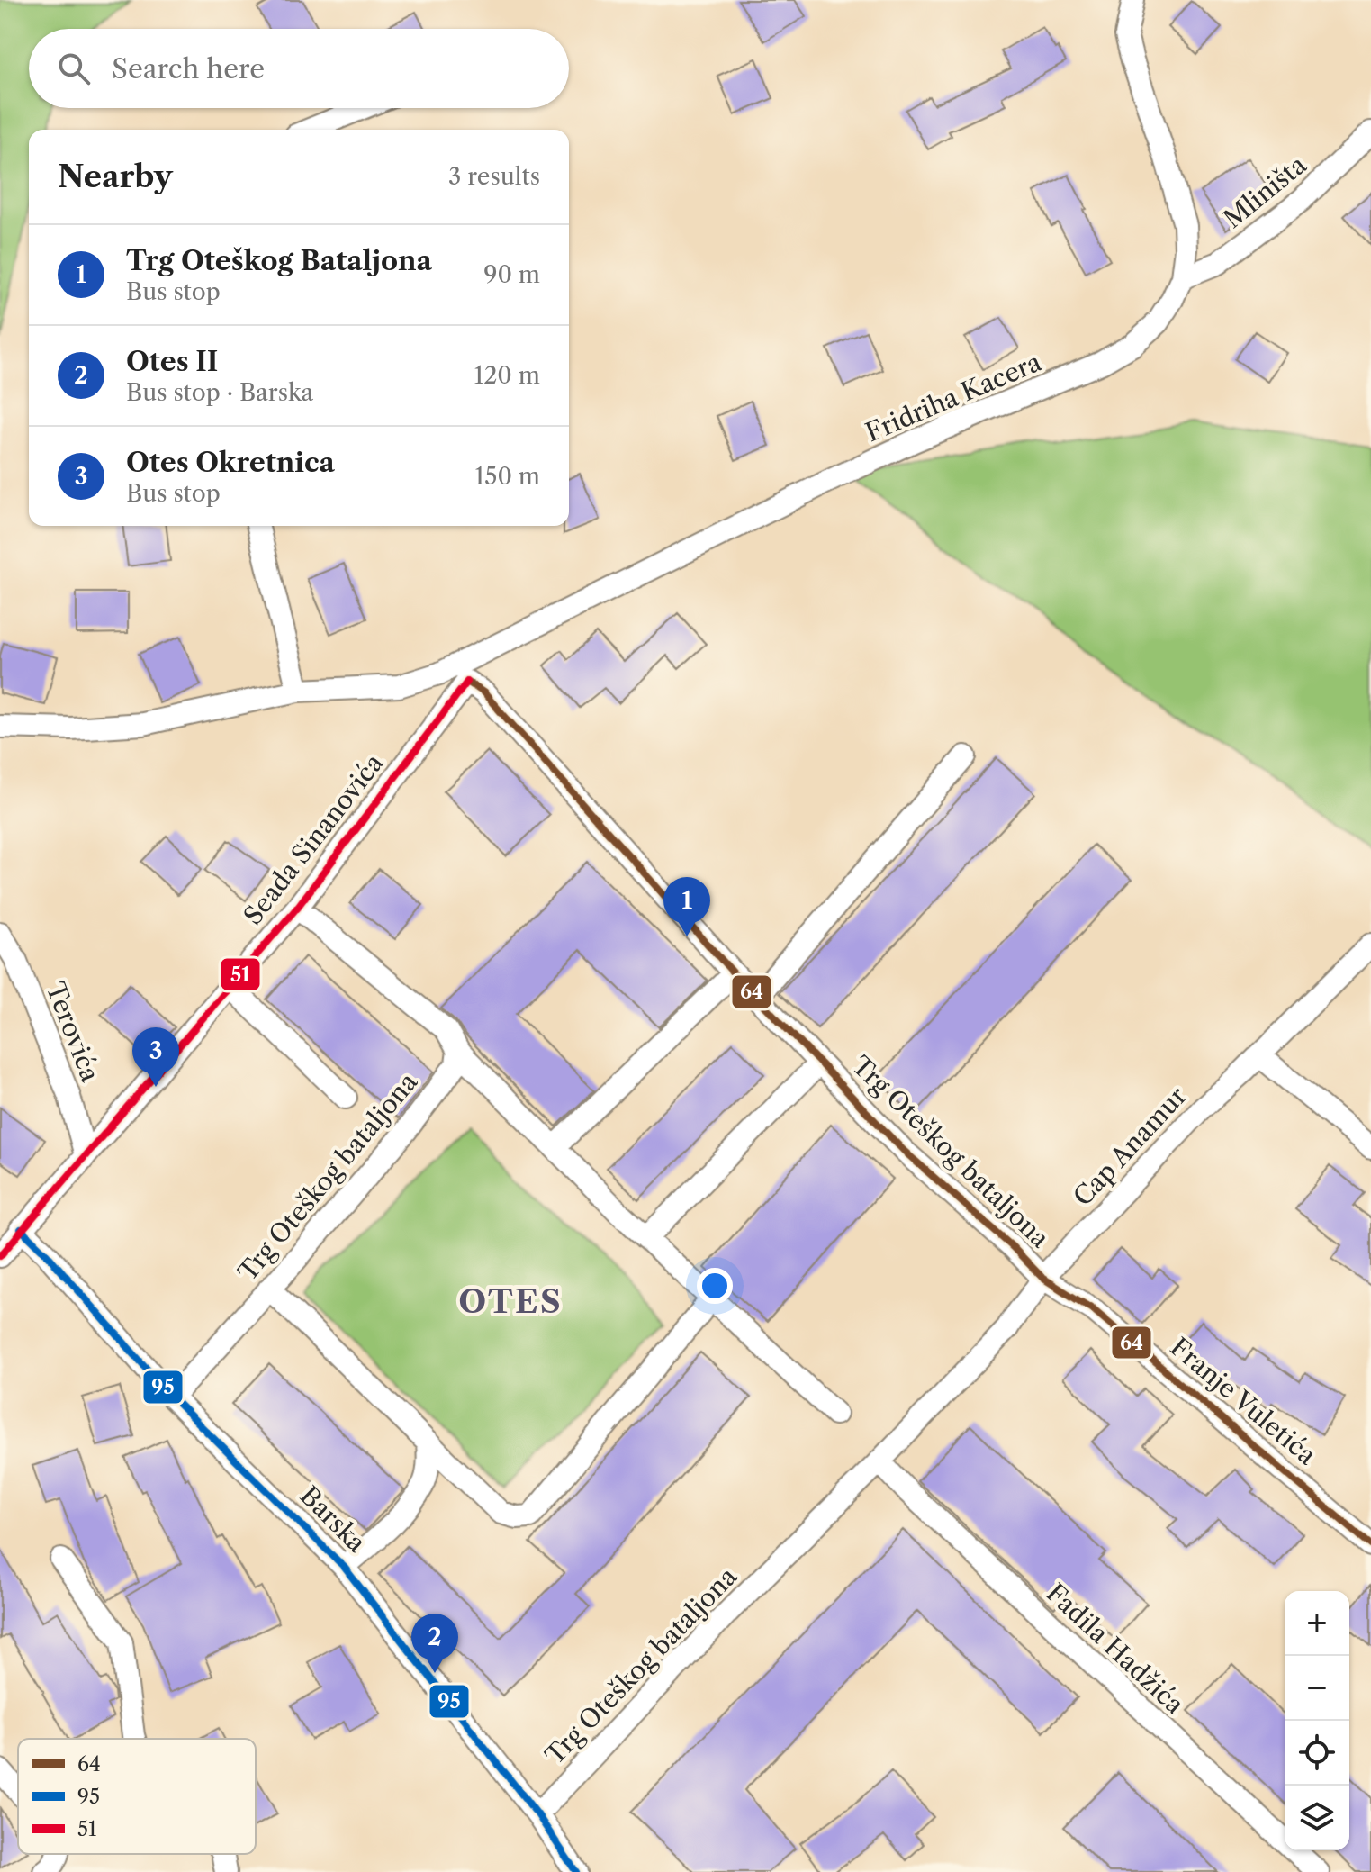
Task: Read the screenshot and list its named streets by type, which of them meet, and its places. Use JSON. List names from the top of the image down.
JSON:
{
  "streets": {
    "street": [
      "Mliništa",
      "Fridriha Kacera",
      "Seada Sinanovića",
      "Terovića",
      "Cap Anamur",
      "Trg Oteškog bataljona",
      "Franje Vuletića",
      "Barska",
      "Fadila Hadžića"
    ]
  },
  "crossings": [
    ["Mliništa", "Fridriha Kacera"],
    ["Fridriha Kacera", "Seada Sinanovića"],
    ["Fridriha Kacera", "Trg Oteškog bataljona"],
    ["Seada Sinanovića", "Terovića"],
    ["Seada Sinanovića", "Trg Oteškog bataljona"],
    ["Seada Sinanovića", "Barska"],
    ["Cap Anamur", "Trg Oteškog bataljona"],
    ["Cap Anamur", "Franje Vuletića"],
    ["Trg Oteškog bataljona", "Franje Vuletića"],
    ["Trg Oteškog bataljona", "Barska"],
    ["Trg Oteškog bataljona", "Fadila Hadžića"]
  ],
  "districts": ["OTES"],
  "lines": ["transit line 64", "transit line 51", "transit line 95"],
  "legend": ["64", "95", "51"],
  "page": {
    "search": "Search here",
    "heading": ["Nearby", "3 results"],
    "list": [
      {
        "mark": "1",
        "name": "Trg Oteškog Bataljona",
        "note": "Bus stop",
        "value": "90 m"
      },
      {
        "mark": "2",
        "name": "Otes II",
        "note": "Bus stop · Barska",
        "value": "120 m"
      },
      {
        "mark": "3",
        "name": "Otes Okretnica",
        "note": "Bus stop",
        "value": "150 m"
      }
    ],
    "pins": ["1", "3", "2"],
    "map_buttons": ["+", "−"]
  }
}
